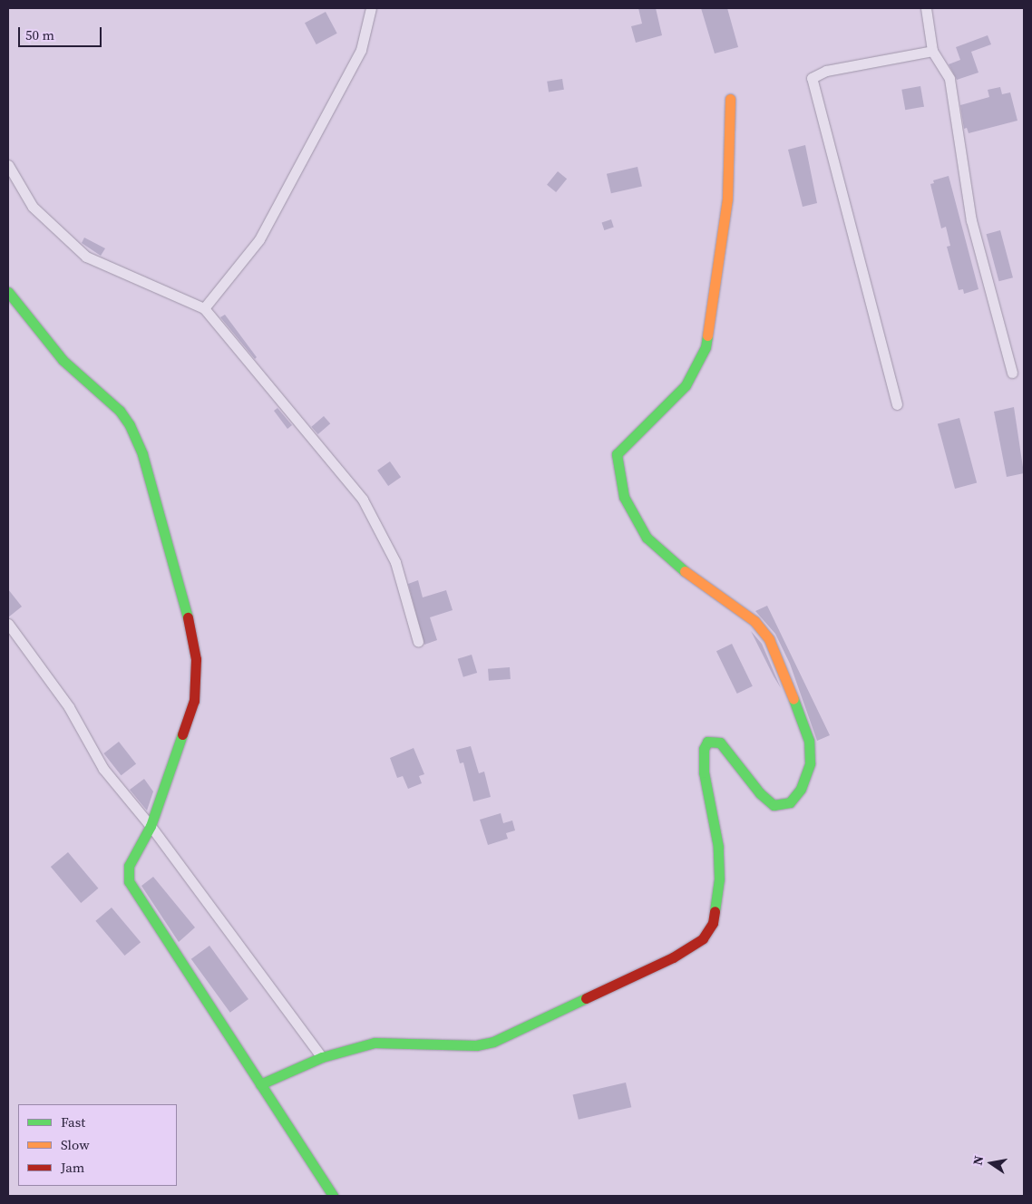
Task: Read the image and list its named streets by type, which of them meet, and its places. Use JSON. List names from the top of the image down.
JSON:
{
  "legend": ["Fast", "Slow", "Jam"],
  "scale_bar": "50 m",
  "north": "left"
}
